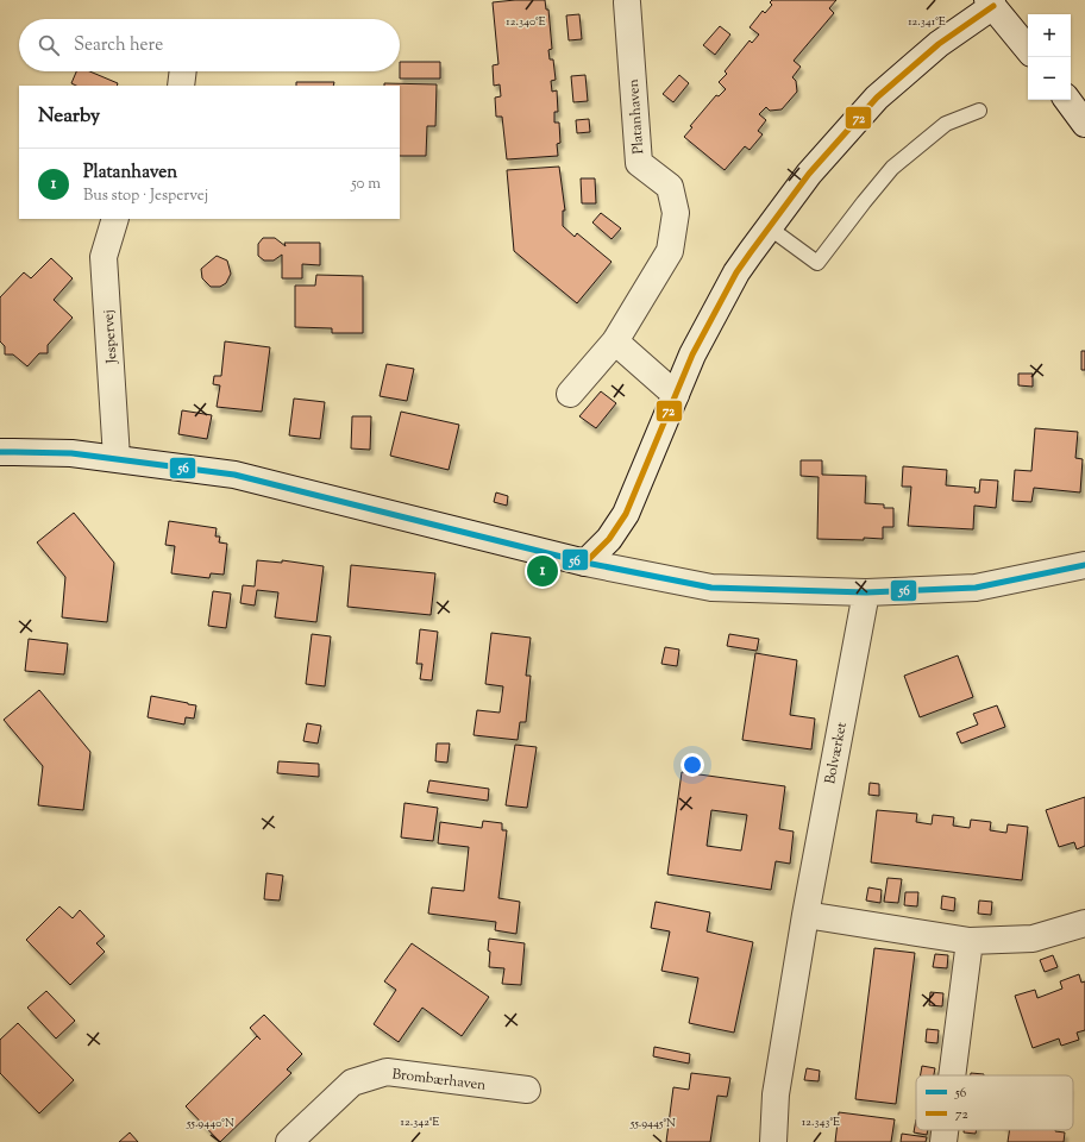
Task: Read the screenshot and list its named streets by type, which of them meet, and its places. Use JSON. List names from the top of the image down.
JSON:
{
  "streets": {
    "street": [
      "Platanhaven",
      "Jespervej",
      "Bolværket",
      "Brombærhaven"
    ]
  },
  "lines": ["transit line 72", "transit line 56"],
  "legend": ["56", "72"],
  "page": {
    "map_buttons": ["+", "−"],
    "search": "Search here",
    "heading": "Nearby",
    "list": [
      {
        "mark": "1",
        "name": "Platanhaven",
        "note": "Bus stop · Jespervej",
        "value": "50 m"
      }
    ],
    "pins": "1"
  },
  "coordinates": [
    "12.341°E",
    "12.340°E",
    "12.342°E",
    "12.343°E",
    "55.9440°N",
    "55.9445°N"
  ]
}
